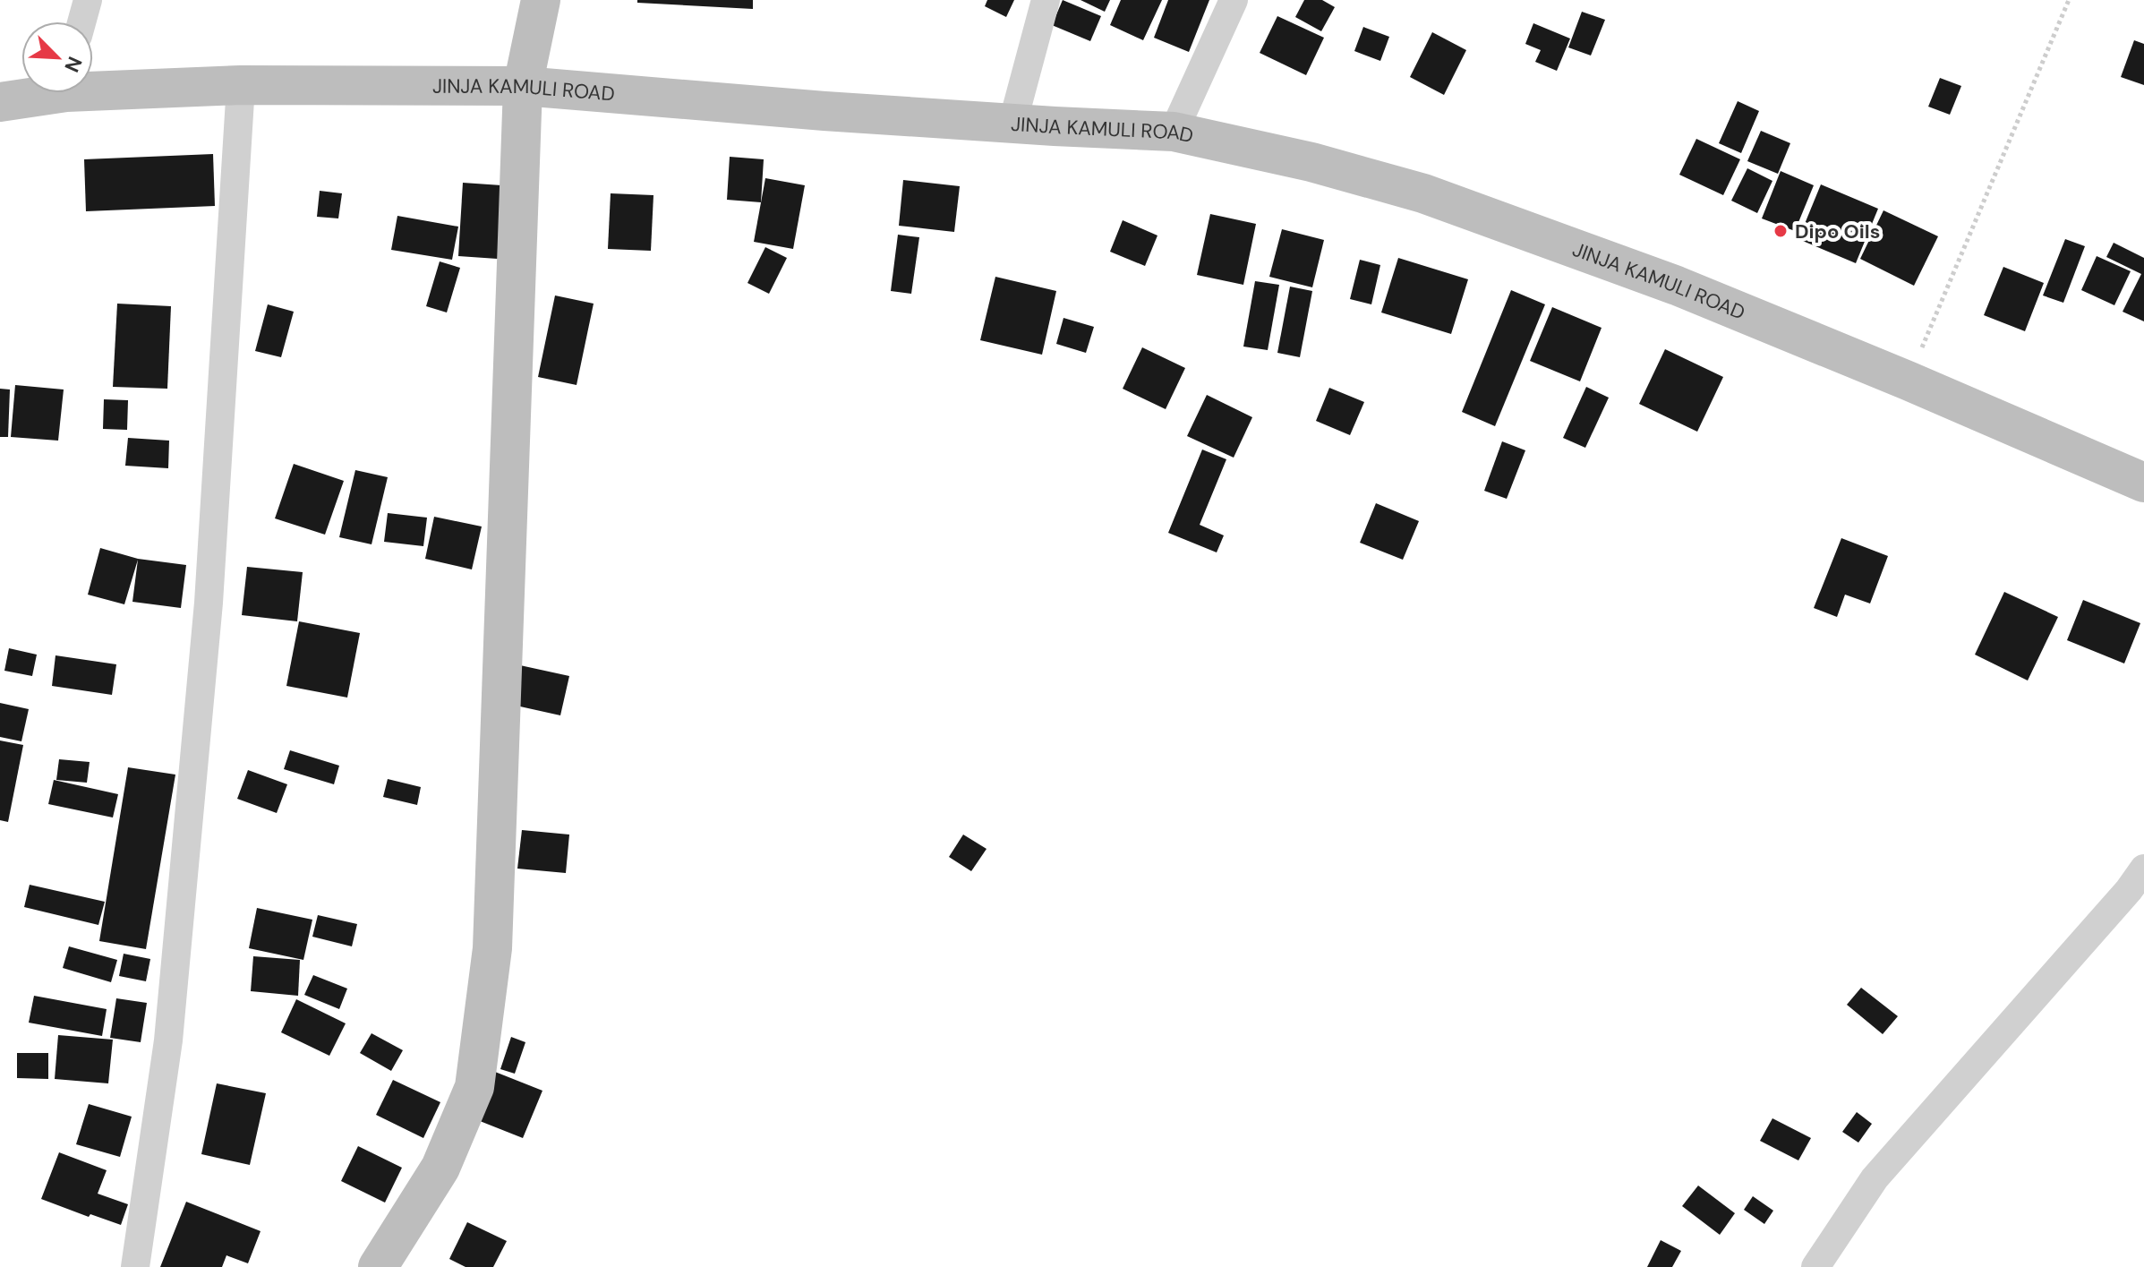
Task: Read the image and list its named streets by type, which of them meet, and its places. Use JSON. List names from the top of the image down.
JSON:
{
  "streets": {
    "main road": ["JINJA KAMULI ROAD"]
  },
  "places": ["Dipo Oils"],
  "north": "bottom right"
}
